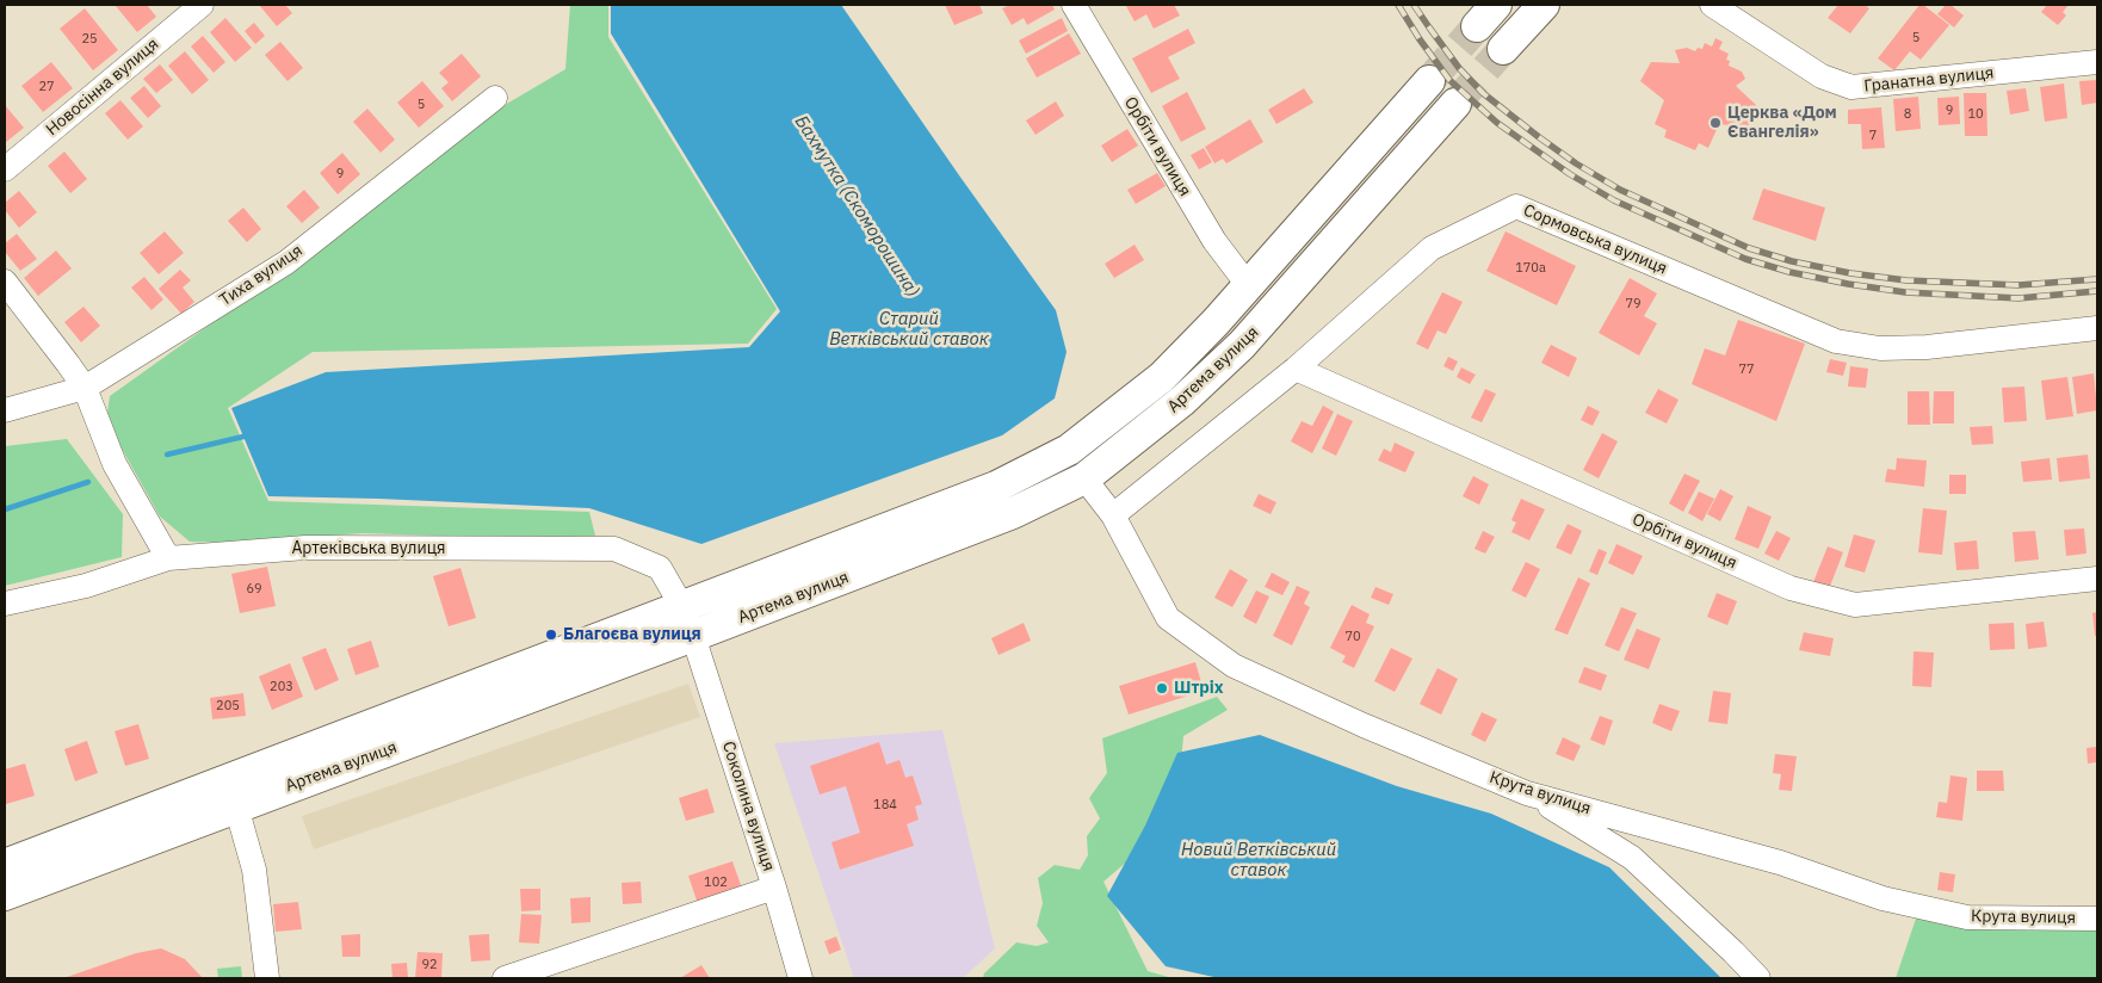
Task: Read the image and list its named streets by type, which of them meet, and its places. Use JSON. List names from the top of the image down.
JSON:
{
  "streets": {
    "main road": ["Артема вулиця"],
    "street": [
      "Гранатна вулиця",
      "Новосінна вулиця",
      "Орбіти вулиця",
      "Сормовська вулиця",
      "Тиха вулиця",
      "Артеківська вулиця",
      "Крута вулиця",
      "Соколина вулиця"
    ]
  },
  "crossings": [
    ["Орбіти вулиця", "Сормовська вулиця"],
    ["Орбіти вулиця", "Артема вулиця"],
    ["Сормовська вулиця", "Крута вулиця"],
    ["Артема вулиця", "Артеківська вулиця"],
    ["Артема вулиця", "Крута вулиця"],
    ["Артема вулиця", "Соколина вулиця"],
    ["Артеківська вулиця", "Соколина вулиця"]
  ],
  "water": ["Бахмутка (Скоморошина)", "Старий Ветківський ставок", "Новий Ветківський ставок"],
  "places": ["Церква «Дом Євангелія»", "Благоєва вулиця", "Штріх"],
  "house_numbers": [
    "5",
    "25",
    "27",
    "5",
    "9",
    "8",
    "10",
    "7",
    "9",
    "170а",
    "79",
    "77",
    "69",
    "70",
    "203",
    "205",
    "184",
    "102",
    "92"
  ]
}
